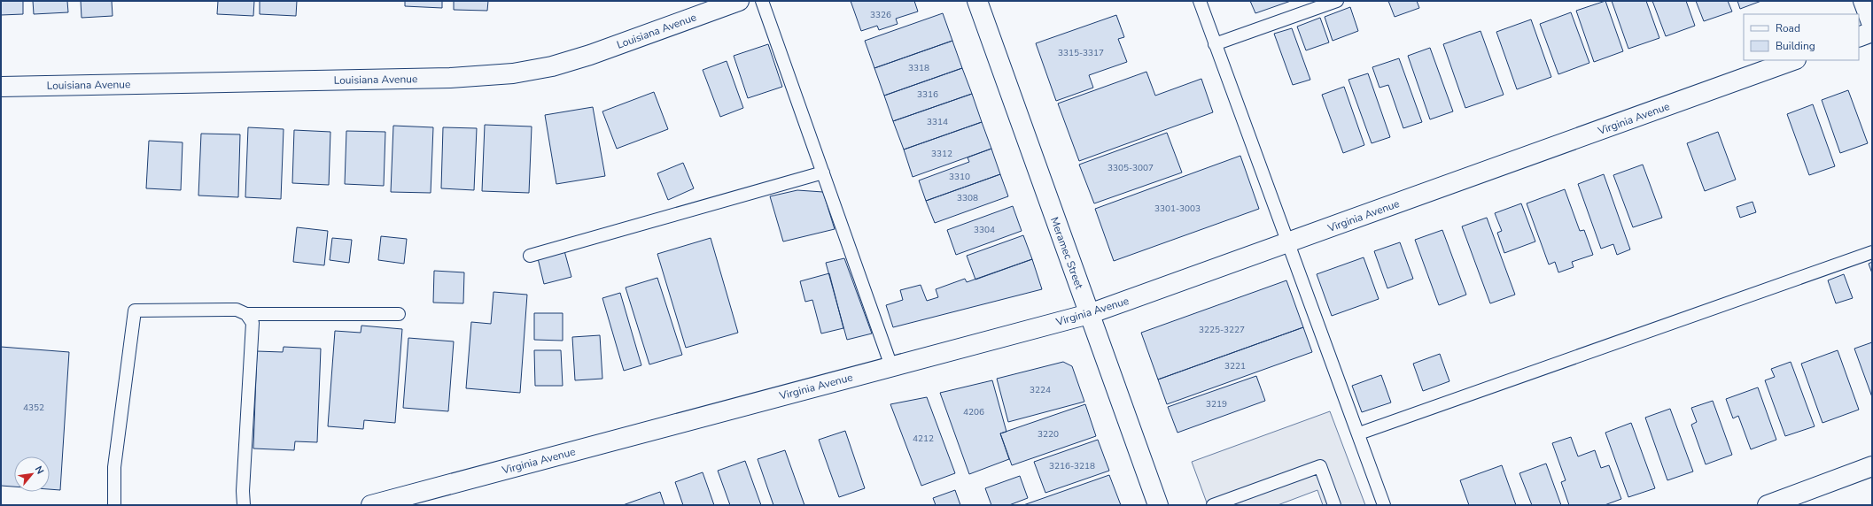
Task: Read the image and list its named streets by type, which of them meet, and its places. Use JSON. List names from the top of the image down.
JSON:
{
  "streets": {
    "street": ["Louisiana Avenue", "Virginia Avenue", "Meramec Street"]
  },
  "crossings": [
    ["Virginia Avenue", "Meramec Street"]
  ],
  "house_numbers": [
    "3326",
    "3315-3317",
    "3318",
    "3316",
    "3314",
    "3312",
    "3305-3007",
    "3310",
    "3308",
    "3301-3003",
    "3304",
    "3225-3227",
    "3221",
    "3224",
    "3219",
    "4352",
    "4206",
    "3220",
    "4212",
    "3216-3218"
  ],
  "legend": ["Road", "Building"],
  "north": "top right"
}
